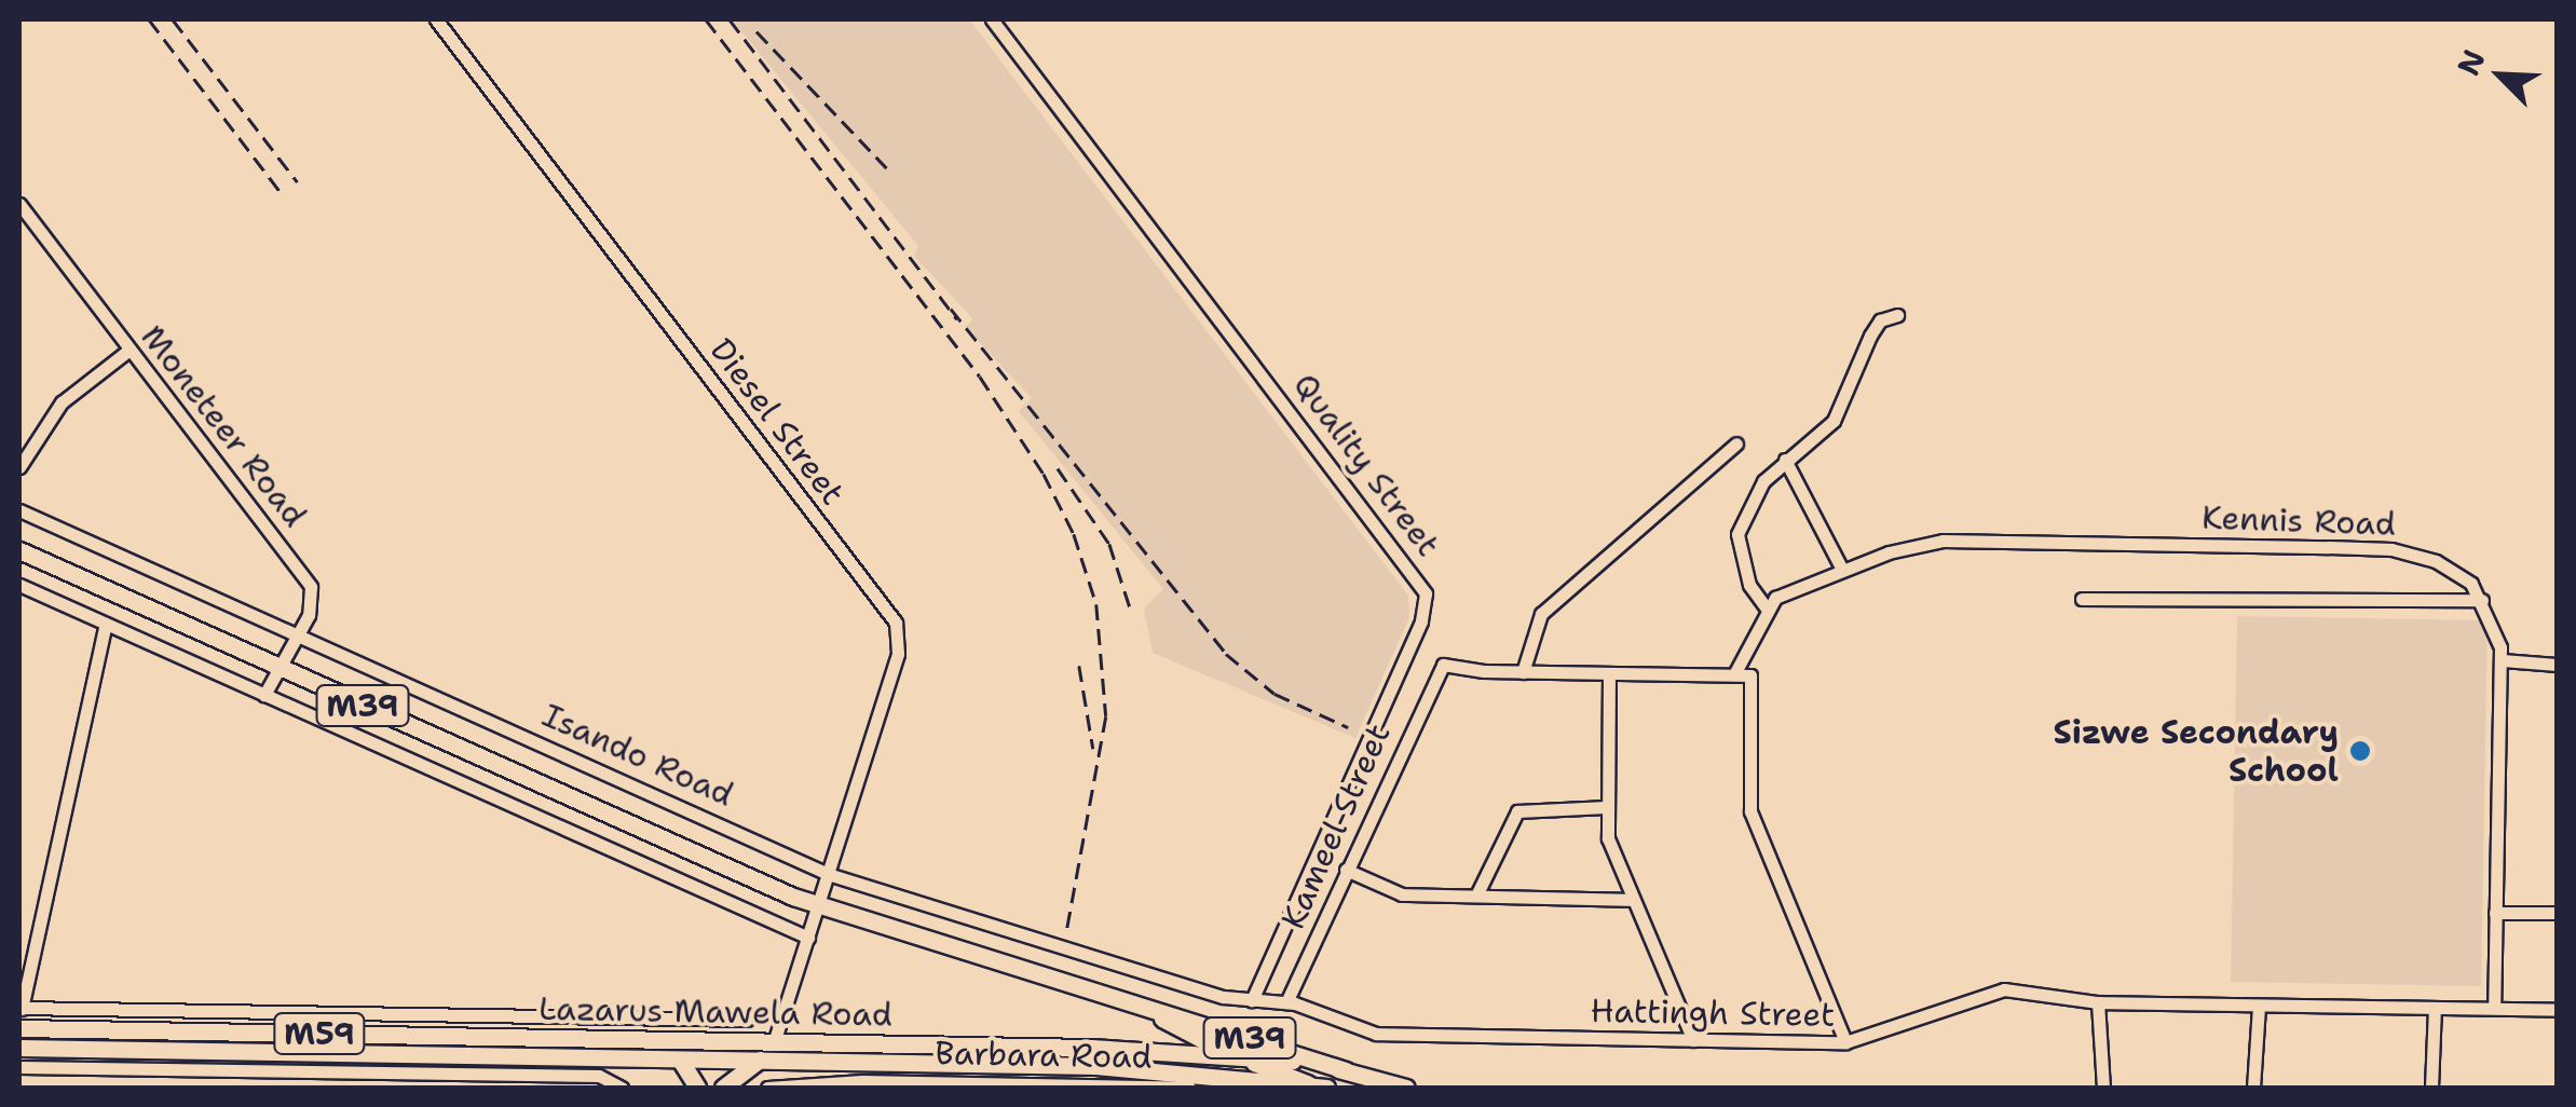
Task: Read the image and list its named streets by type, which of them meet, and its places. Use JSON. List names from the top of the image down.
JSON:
{
  "streets": {
    "main road": [
      "M39",
      "Isando Road",
      "Lazarus Mawela Road",
      "M59"
    ],
    "street": [
      "Diesel Street",
      "Moneteer Road",
      "Quality Street",
      "Kennis Road",
      "Kameel Street",
      "Hattingh Street",
      "Barbara Road"
    ]
  },
  "crossings": [
    ["Diesel Street", "Isando Road"],
    ["Diesel Street", "Lazarus Mawela Road"],
    ["Moneteer Road", "Isando Road"],
    ["Quality Street", "Isando Road"],
    ["Quality Street", "Hattingh Street"],
    ["M39", "Isando Road"],
    ["M39", "Lazarus Mawela Road"],
    ["Isando Road", "Lazarus Mawela Road"],
    ["Isando Road", "Hattingh Street"],
    ["Kameel Street", "Hattingh Street"]
  ],
  "places": ["Sizwe Secondary School"],
  "north": "top left"
}
